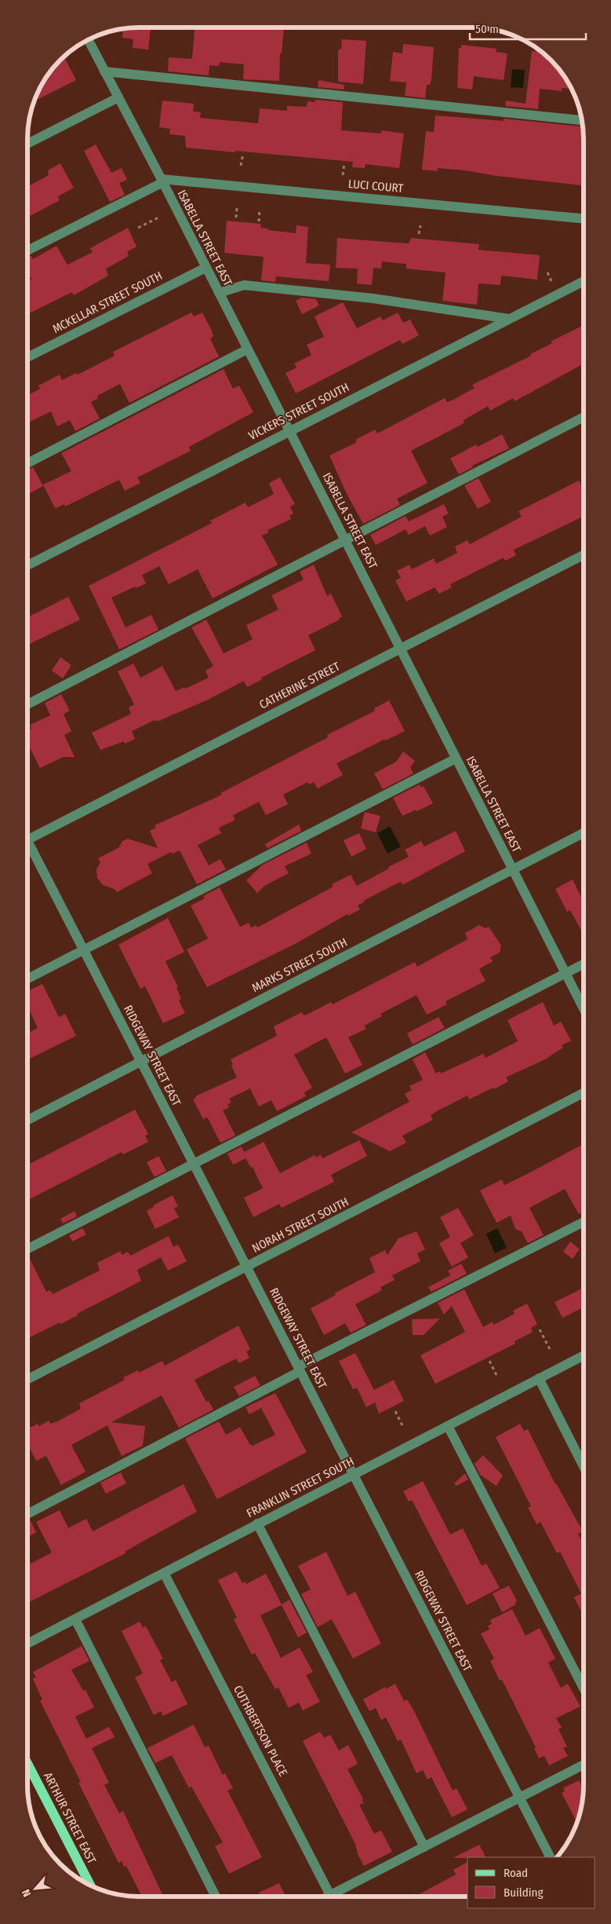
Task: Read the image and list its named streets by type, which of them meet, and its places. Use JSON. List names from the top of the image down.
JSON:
{
  "streets": {
    "main road": ["ARTHUR STREET EAST"],
    "street": [
      "LUCI COURT",
      "ISABELLA STREET EAST",
      "MCKELLAR STREET SOUTH",
      "VICKERS STREET SOUTH",
      "CATHERINE STREET",
      "MARKS STREET SOUTH",
      "RIDGEWAY STREET EAST",
      "NORAH STREET SOUTH",
      "FRANKLIN STREET SOUTH",
      "CUTHBERTSON PLACE"
    ]
  },
  "crossings": [
    ["LUCI COURT", "ISABELLA STREET EAST"],
    ["ISABELLA STREET EAST", "MCKELLAR STREET SOUTH"],
    ["ISABELLA STREET EAST", "VICKERS STREET SOUTH"],
    ["ISABELLA STREET EAST", "CATHERINE STREET"],
    ["ISABELLA STREET EAST", "MARKS STREET SOUTH"],
    ["MARKS STREET SOUTH", "RIDGEWAY STREET EAST"],
    ["RIDGEWAY STREET EAST", "NORAH STREET SOUTH"],
    ["RIDGEWAY STREET EAST", "FRANKLIN STREET SOUTH"],
    ["FRANKLIN STREET SOUTH", "CUTHBERTSON PLACE"]
  ],
  "legend": ["Road", "Building"],
  "scale_bar": "50 m",
  "north": "bottom left"
}
